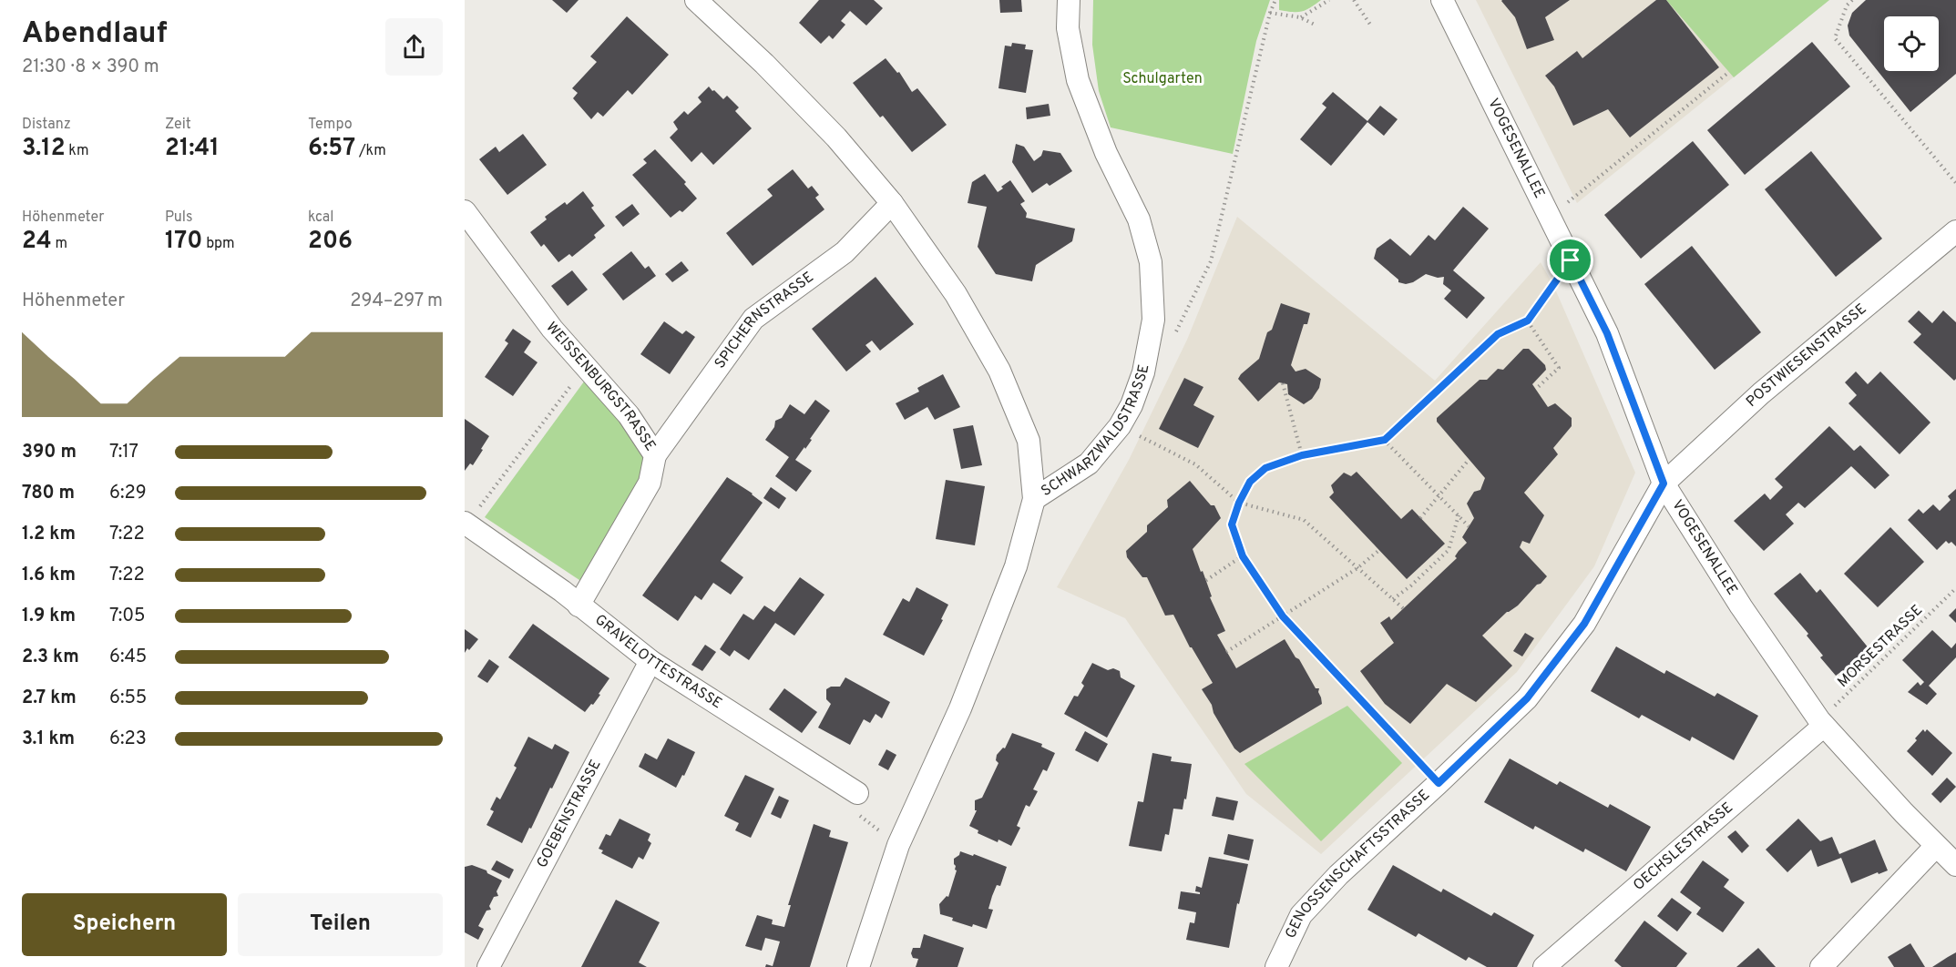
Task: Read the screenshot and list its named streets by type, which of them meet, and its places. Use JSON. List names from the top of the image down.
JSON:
{
  "streets": {
    "street": [
      "VOGESENALLEE",
      "SPICHERNSTRASSE",
      "POSTWIESENSTRASSE",
      "WEISSENBURGSTRASSE",
      "SCHWARZWALDSTRASSE",
      "GRAVELOTTESTRASSE",
      "GOEBENSTRASSE",
      "OECHSLESTRASSE",
      "GENOSSENSCHAFTSSTRASSE"
    ],
    "path": ["MORSESTRASSE"]
  },
  "crossings": [
    ["VOGESENALLEE", "POSTWIESENSTRASSE"],
    ["VOGESENALLEE", "MORSESTRASSE"],
    ["VOGESENALLEE", "OECHSLESTRASSE"],
    ["VOGESENALLEE", "GENOSSENSCHAFTSSTRASSE"],
    ["SPICHERNSTRASSE", "WEISSENBURGSTRASSE"],
    ["POSTWIESENSTRASSE", "GENOSSENSCHAFTSSTRASSE"],
    ["WEISSENBURGSTRASSE", "GRAVELOTTESTRASSE"],
    ["MORSESTRASSE", "OECHSLESTRASSE"],
    ["GRAVELOTTESTRASSE", "GOEBENSTRASSE"]
  ],
  "parks": ["Schulgarten"],
  "page": {
    "heading": ["Abendlauf", "21:30 · 8 × 390 m"],
    "stats": [
      ["Distanz", "3.12 km"],
      ["Zeit", "21:41"],
      ["Tempo", "6:57 /km"],
      ["Höhenmeter", "24 m"],
      ["Puls", "170 bpm"],
      ["kcal", "206"]
    ],
    "chart": ["Höhenmeter", "294–297 m"],
    "list": [
      {
        "name": "390 m",
        "note": "7:17"
      },
      {
        "name": "780 m",
        "note": "6:29"
      },
      {
        "name": "1.2 km",
        "note": "7:22"
      },
      {
        "name": "1.6 km",
        "note": "7:22"
      },
      {
        "name": "1.9 km",
        "note": "7:05"
      },
      {
        "name": "2.3 km",
        "note": "6:45"
      },
      {
        "name": "2.7 km",
        "note": "6:55"
      },
      {
        "name": "3.1 km",
        "note": "6:23"
      }
    ],
    "buttons": ["Speichern", "Teilen"]
  }
}
